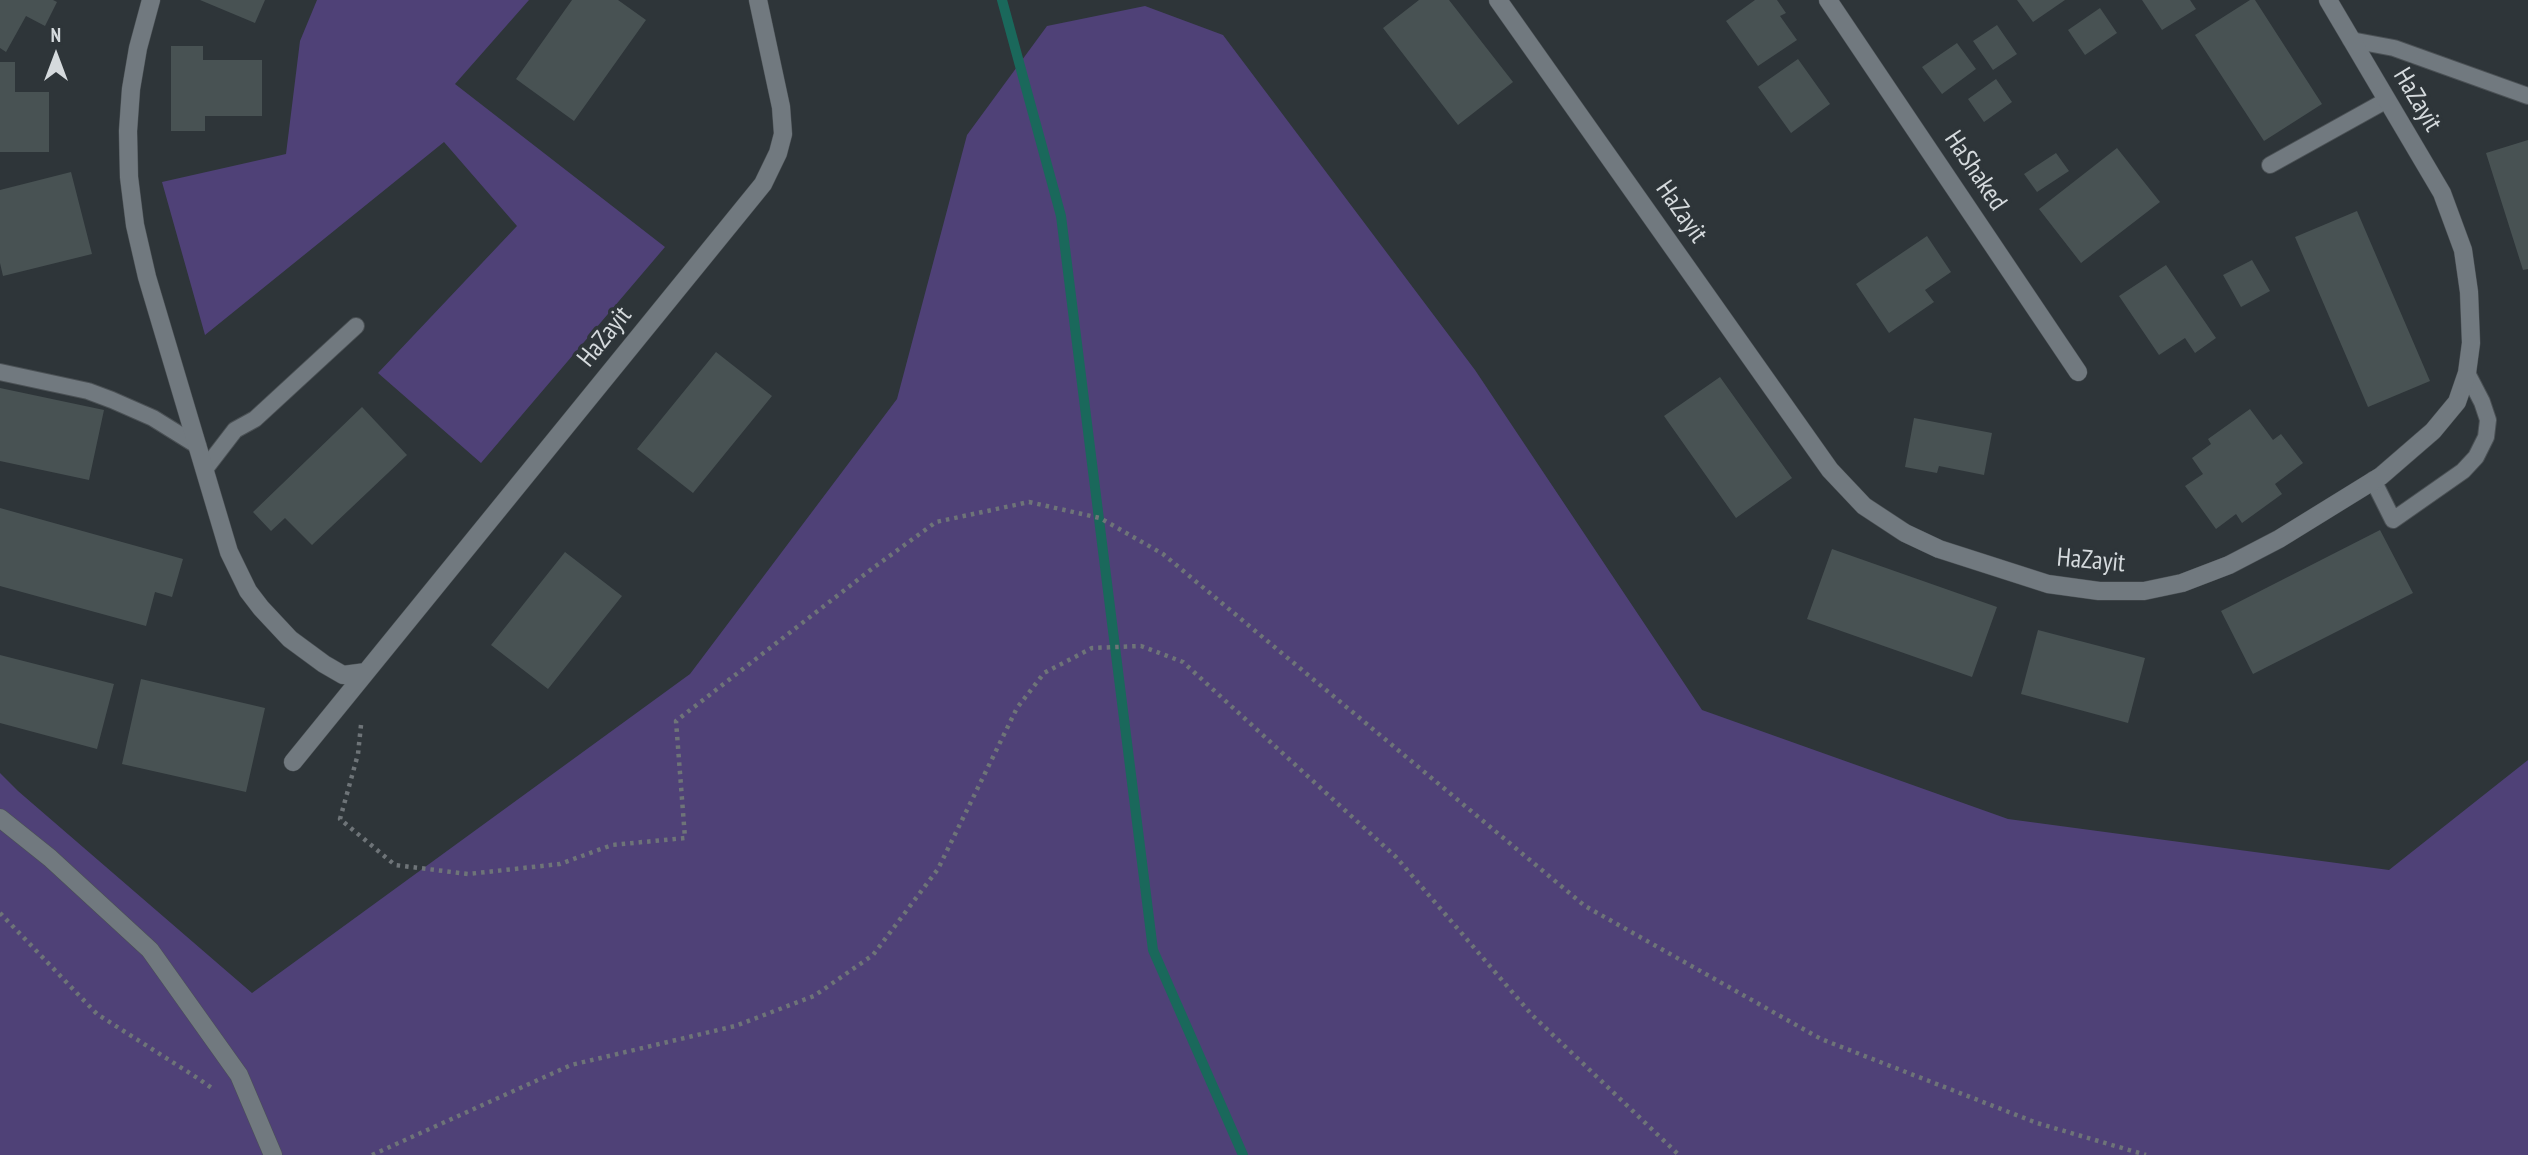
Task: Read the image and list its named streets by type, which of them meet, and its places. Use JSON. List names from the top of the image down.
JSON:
{
  "streets": {
    "street": ["HaZayit", "HaShaked"]
  },
  "north": "top"
}
